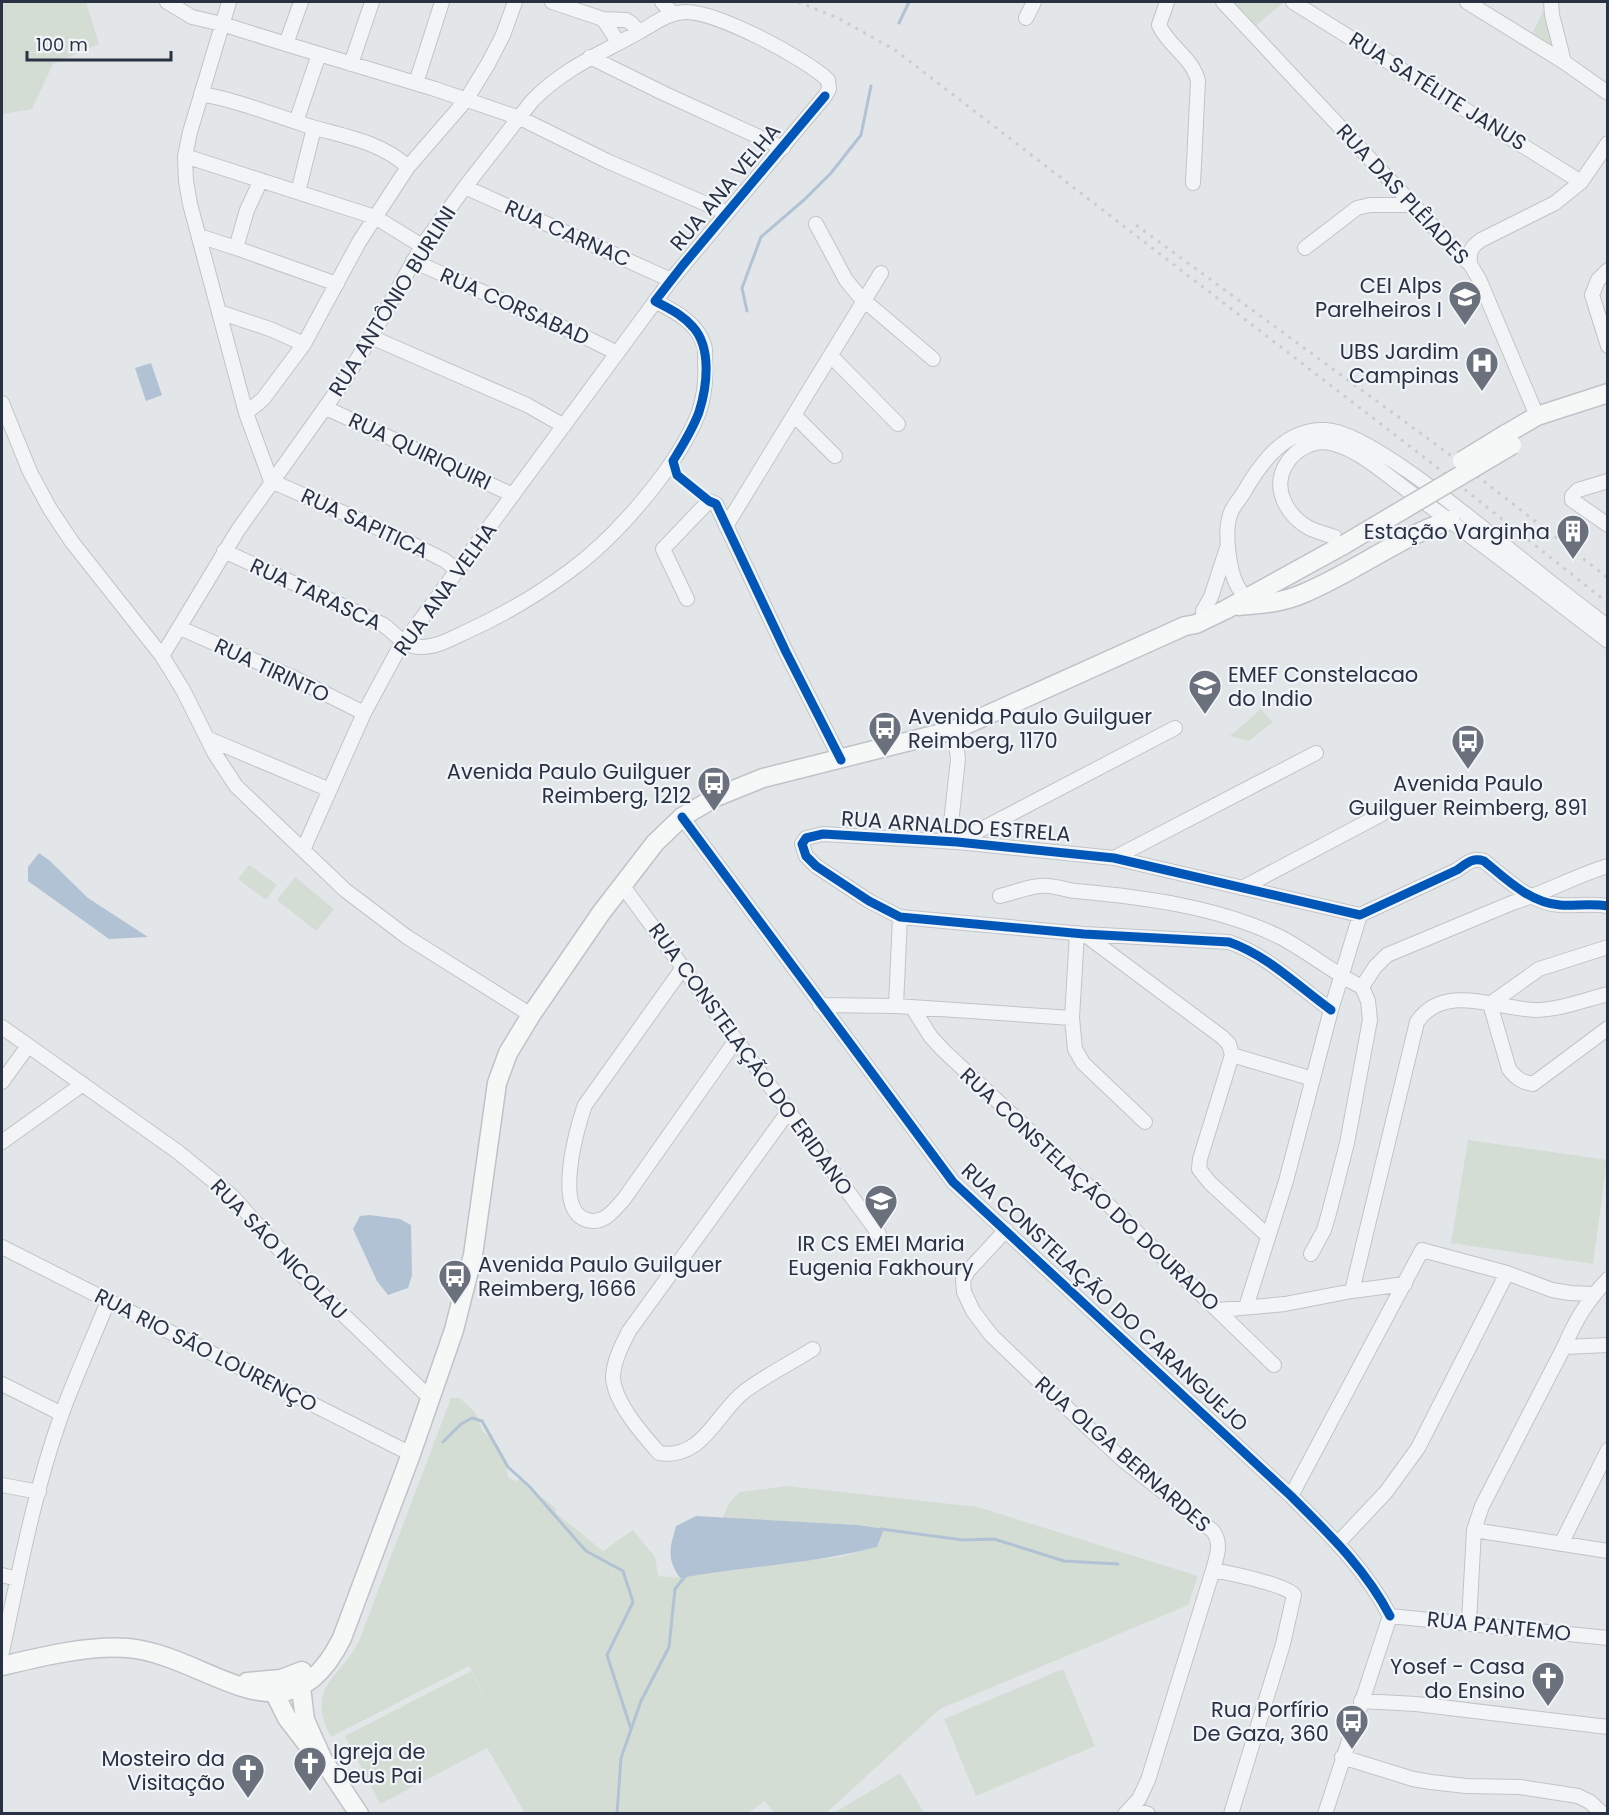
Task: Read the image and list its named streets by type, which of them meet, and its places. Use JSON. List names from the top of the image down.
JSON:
{
  "streets": {
    "street": [
      "RUA SATÉLITE JANUS",
      "RUA ANA VELHA",
      "RUA DAS PLÊIADES",
      "RUA CARNAC",
      "RUA ANTÔNIO BURLINI",
      "RUA CORSABAD",
      "RUA QUIRIQUIRI",
      "RUA SAPITICA",
      "RUA TARASCA",
      "RUA TIRINTO",
      "RUA ARNALDO ESTRELA",
      "RUA CONSTELAÇÃO DO ERIDANO",
      "RUA CONSTELAÇÃO DO DOURADO",
      "RUA SÃO NICOLAU",
      "RUA CONSTELAÇÃO DO CARANGUEJO",
      "RUA RIO SÃO LOURENÇO",
      "RUA OLGA BERNARDES",
      "RUA PANTEMO"
    ]
  },
  "crossings": [
    ["RUA ANA VELHA", "RUA CARNAC"],
    ["RUA ANA VELHA", "RUA ANTÔNIO BURLINI"],
    ["RUA ANA VELHA", "RUA CORSABAD"],
    ["RUA ANA VELHA", "RUA QUIRIQUIRI"],
    ["RUA ANA VELHA", "RUA SAPITICA"],
    ["RUA ANA VELHA", "RUA TARASCA"],
    ["RUA ANA VELHA", "RUA TIRINTO"],
    ["RUA CARNAC", "RUA ANTÔNIO BURLINI"],
    ["RUA ANTÔNIO BURLINI", "RUA CORSABAD"],
    ["RUA ANTÔNIO BURLINI", "RUA QUIRIQUIRI"],
    ["RUA ANTÔNIO BURLINI", "RUA SAPITICA"],
    ["RUA ANTÔNIO BURLINI", "RUA TARASCA"],
    ["RUA ANTÔNIO BURLINI", "RUA TIRINTO"],
    ["RUA CONSTELAÇÃO DO CARANGUEJO", "RUA OLGA BERNARDES"],
    ["RUA CONSTELAÇÃO DO CARANGUEJO", "RUA PANTEMO"]
  ],
  "places": {
    "school or university": ["CEI Alps Parelheiros I", "EMEF Constelacao do Indio", "IR CS EMEI Maria Eugenia Fakhoury"],
    "hospital": ["UBS Jardim Campinas"],
    "building": ["Estação Varginha"],
    "bus stop": [
      "Avenida Paulo Guilguer Reimberg, 1170",
      "Avenida Paulo Guilguer Reimberg, 891",
      "Avenida Paulo Guilguer Reimberg, 1212",
      "Avenida Paulo Guilguer Reimberg, 1666",
      "Rua Porfírio De Gaza, 360"
    ],
    "church": ["Yosef - Casa do Ensino", "Igreja de Deus Pai", "Mosteiro da Visitação"]
  },
  "scale_bar": "100 m"
}
